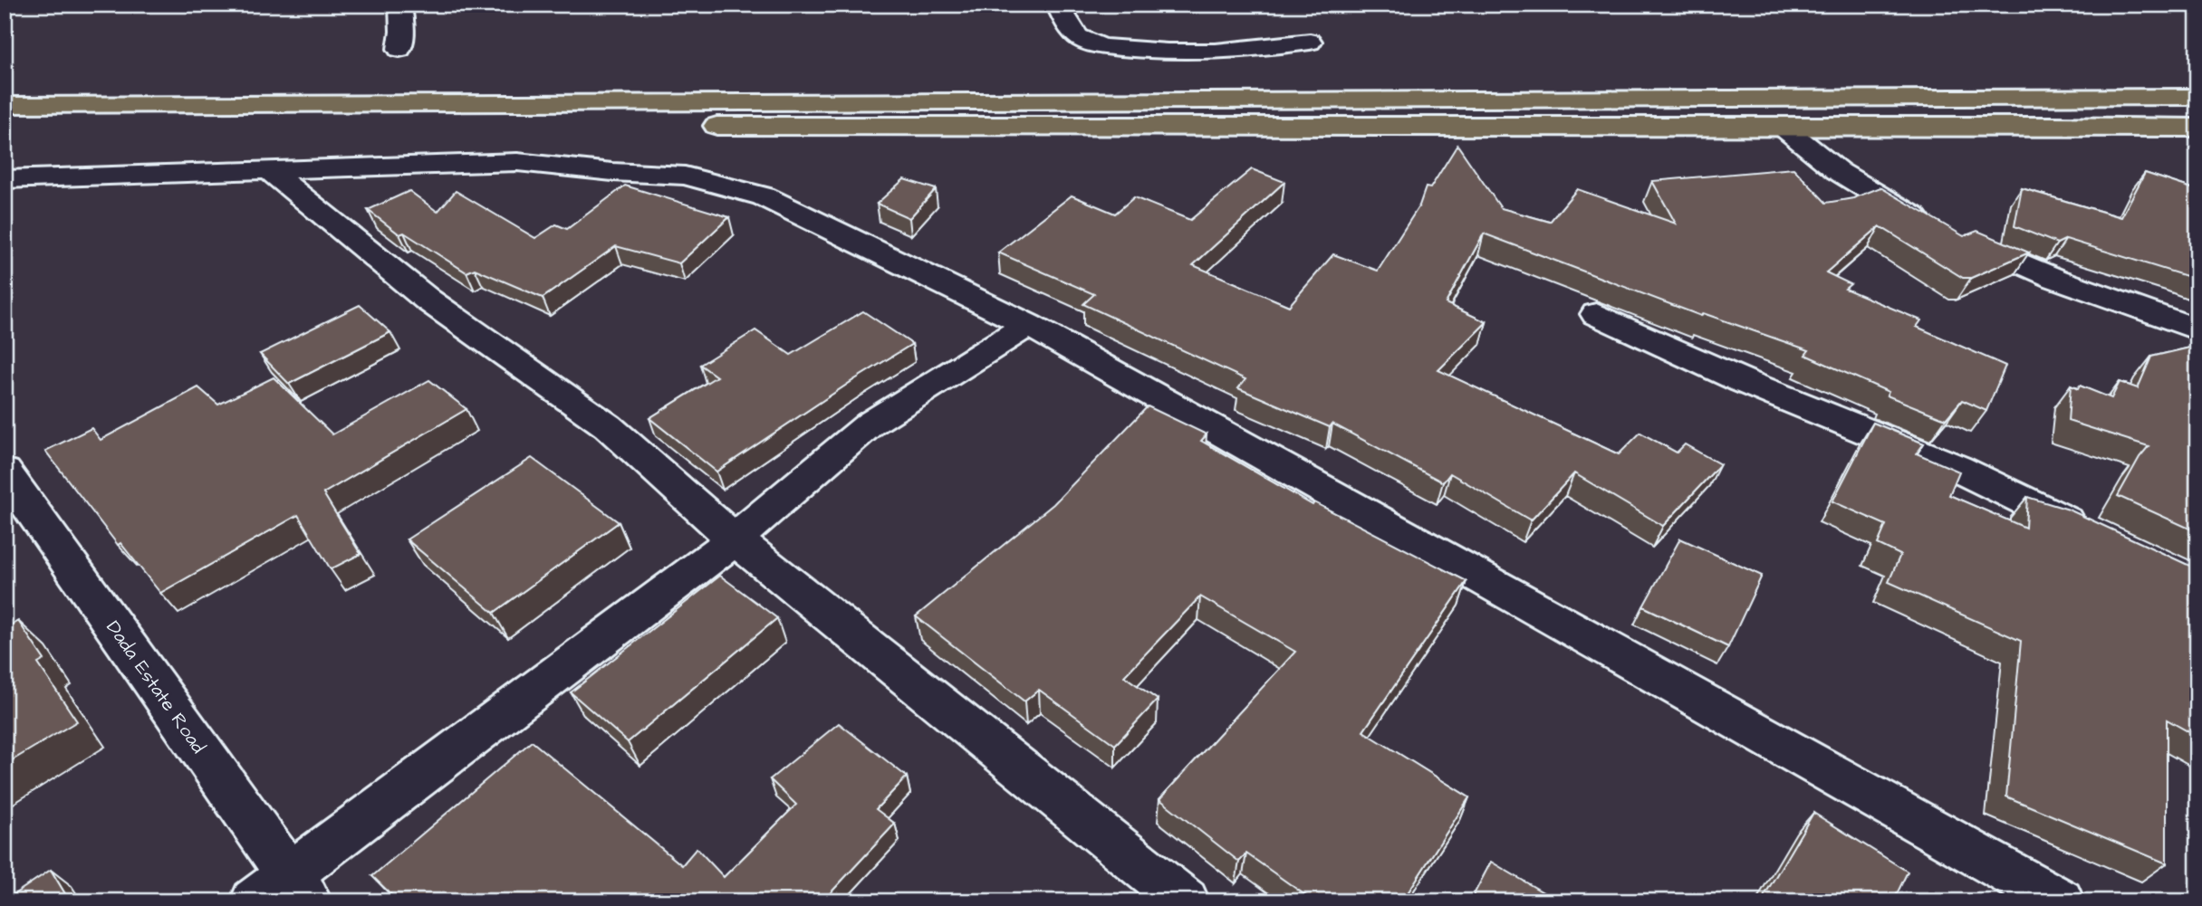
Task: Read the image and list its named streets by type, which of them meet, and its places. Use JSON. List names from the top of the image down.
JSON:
{
  "streets": {
    "street": ["Dada Estate Road"]
  }
}
